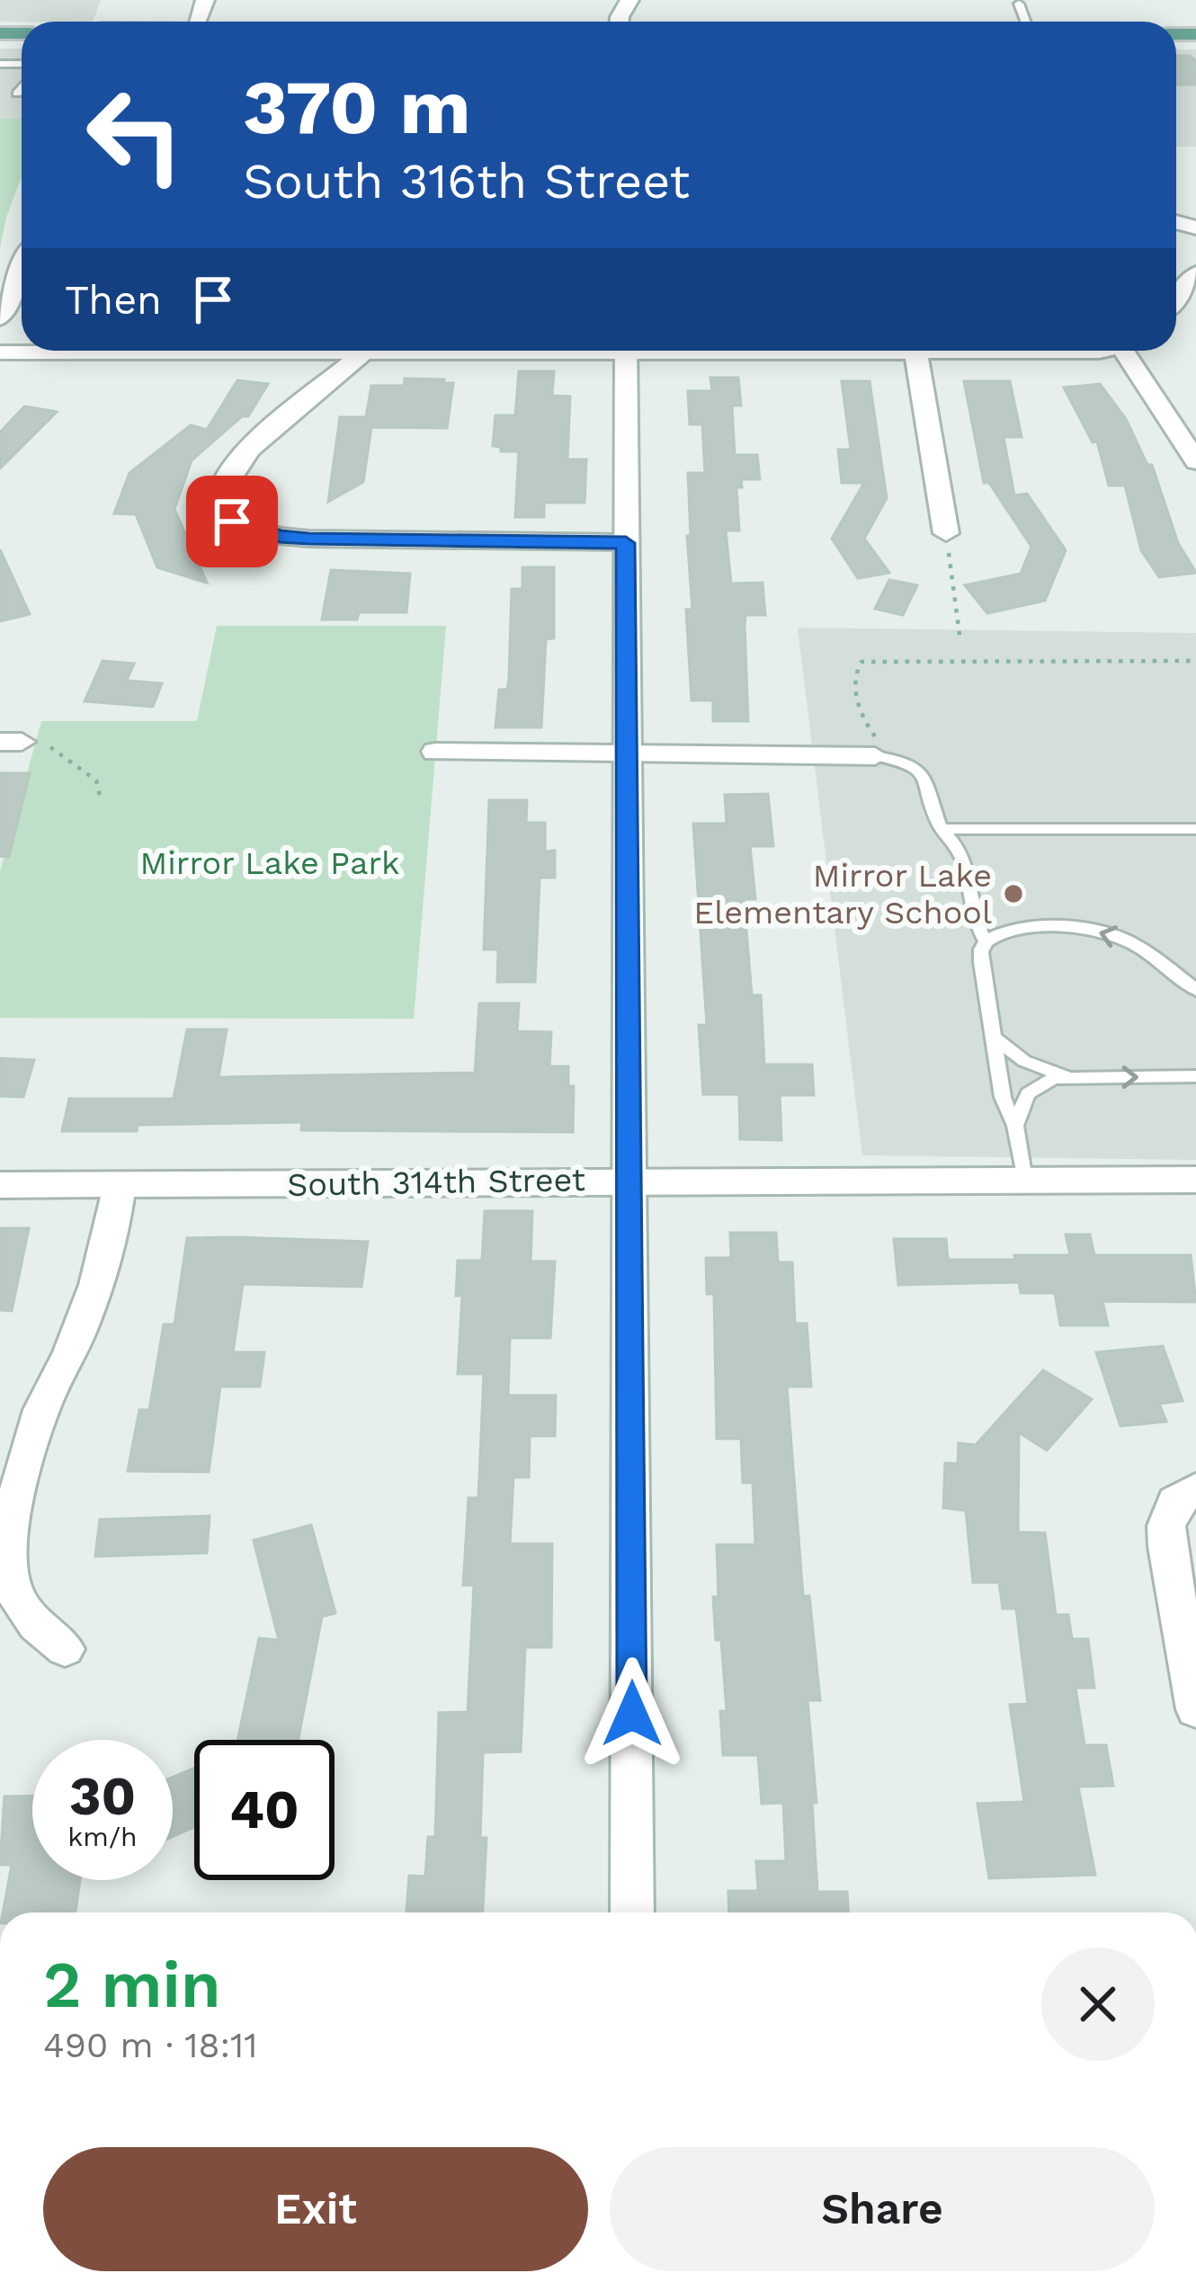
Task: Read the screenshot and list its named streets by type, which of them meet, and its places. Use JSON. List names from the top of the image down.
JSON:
{
  "streets": {
    "street": ["South 314th Street"]
  },
  "parks": ["Mirror Lake Park"],
  "places": ["Mirror Lake Elementary School"],
  "page": {
    "turn": ["370 m", "South 316th Street"],
    "then": "Then",
    "speed": "30 km/h",
    "limit": "40",
    "heading": ["2 min", "490 m · 18:11"],
    "buttons": ["Exit", "Share"]
  }
}
